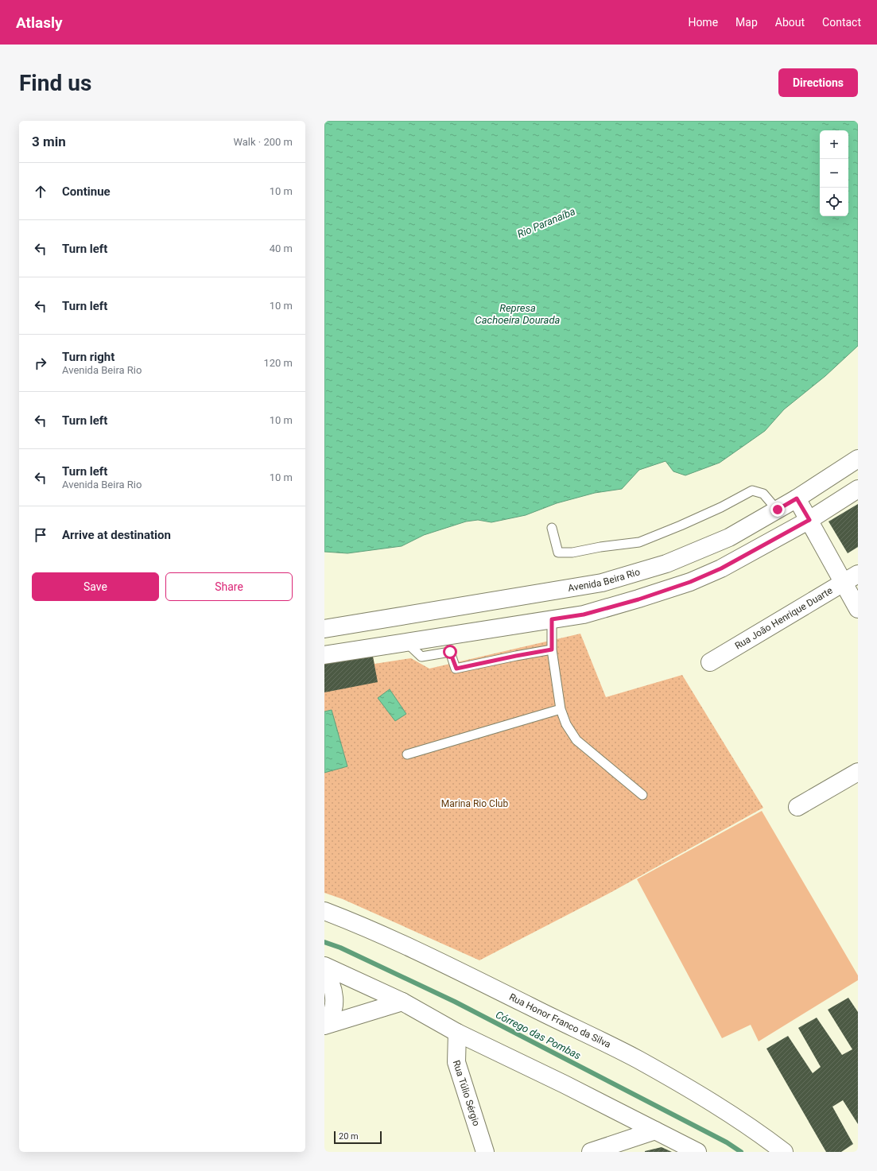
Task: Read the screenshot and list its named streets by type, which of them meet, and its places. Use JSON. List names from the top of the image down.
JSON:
{
  "streets": {
    "street": [
      "Avenida Beira Rio",
      "Rua João Henrique Duarte",
      "Rua Honor Franco da Silva",
      "Rua Túlio Sérgio"
    ]
  },
  "water": ["Rio Paranaíba", "Represa Cachoeira Dourada", "Córrego das Pombas"],
  "parks": ["Marina Rio Club"],
  "scale_bar": "20 m",
  "page": {
    "header": "Atlasly",
    "nav": [
      "Home",
      "Map",
      "About",
      "Contact"
    ],
    "buttons": [
      "Directions",
      ["Save", "Share"]
    ],
    "title": "Find us",
    "heading": ["3 min", "Walk · 200 m"],
    "map_buttons": ["+", "−"],
    "list": [
      ["Continue", "10 m"],
      ["Turn left", "40 m"],
      ["Turn left", "10 m"],
      ["Turn right", "Avenida Beira Rio", "120 m"],
      ["Turn left", "10 m"],
      ["Turn left", "Avenida Beira Rio", "10 m"],
      "Arrive at destination"
    ],
    "scale": "20 m"
  }
}
